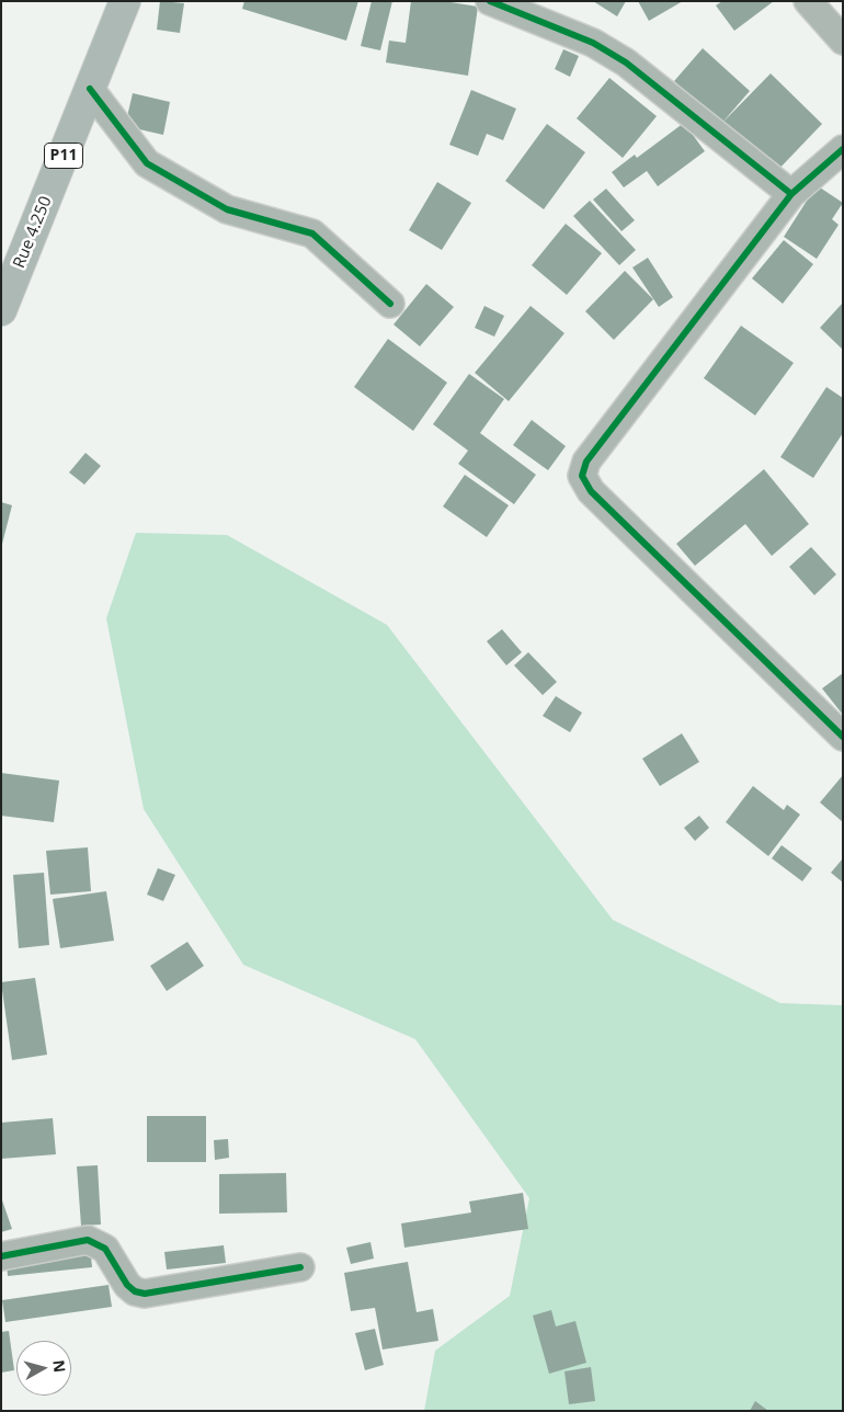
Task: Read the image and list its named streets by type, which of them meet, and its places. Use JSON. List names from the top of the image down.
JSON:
{
  "streets": {
    "main road": ["P11", "Rue 4.250"]
  },
  "north": "right"
}
